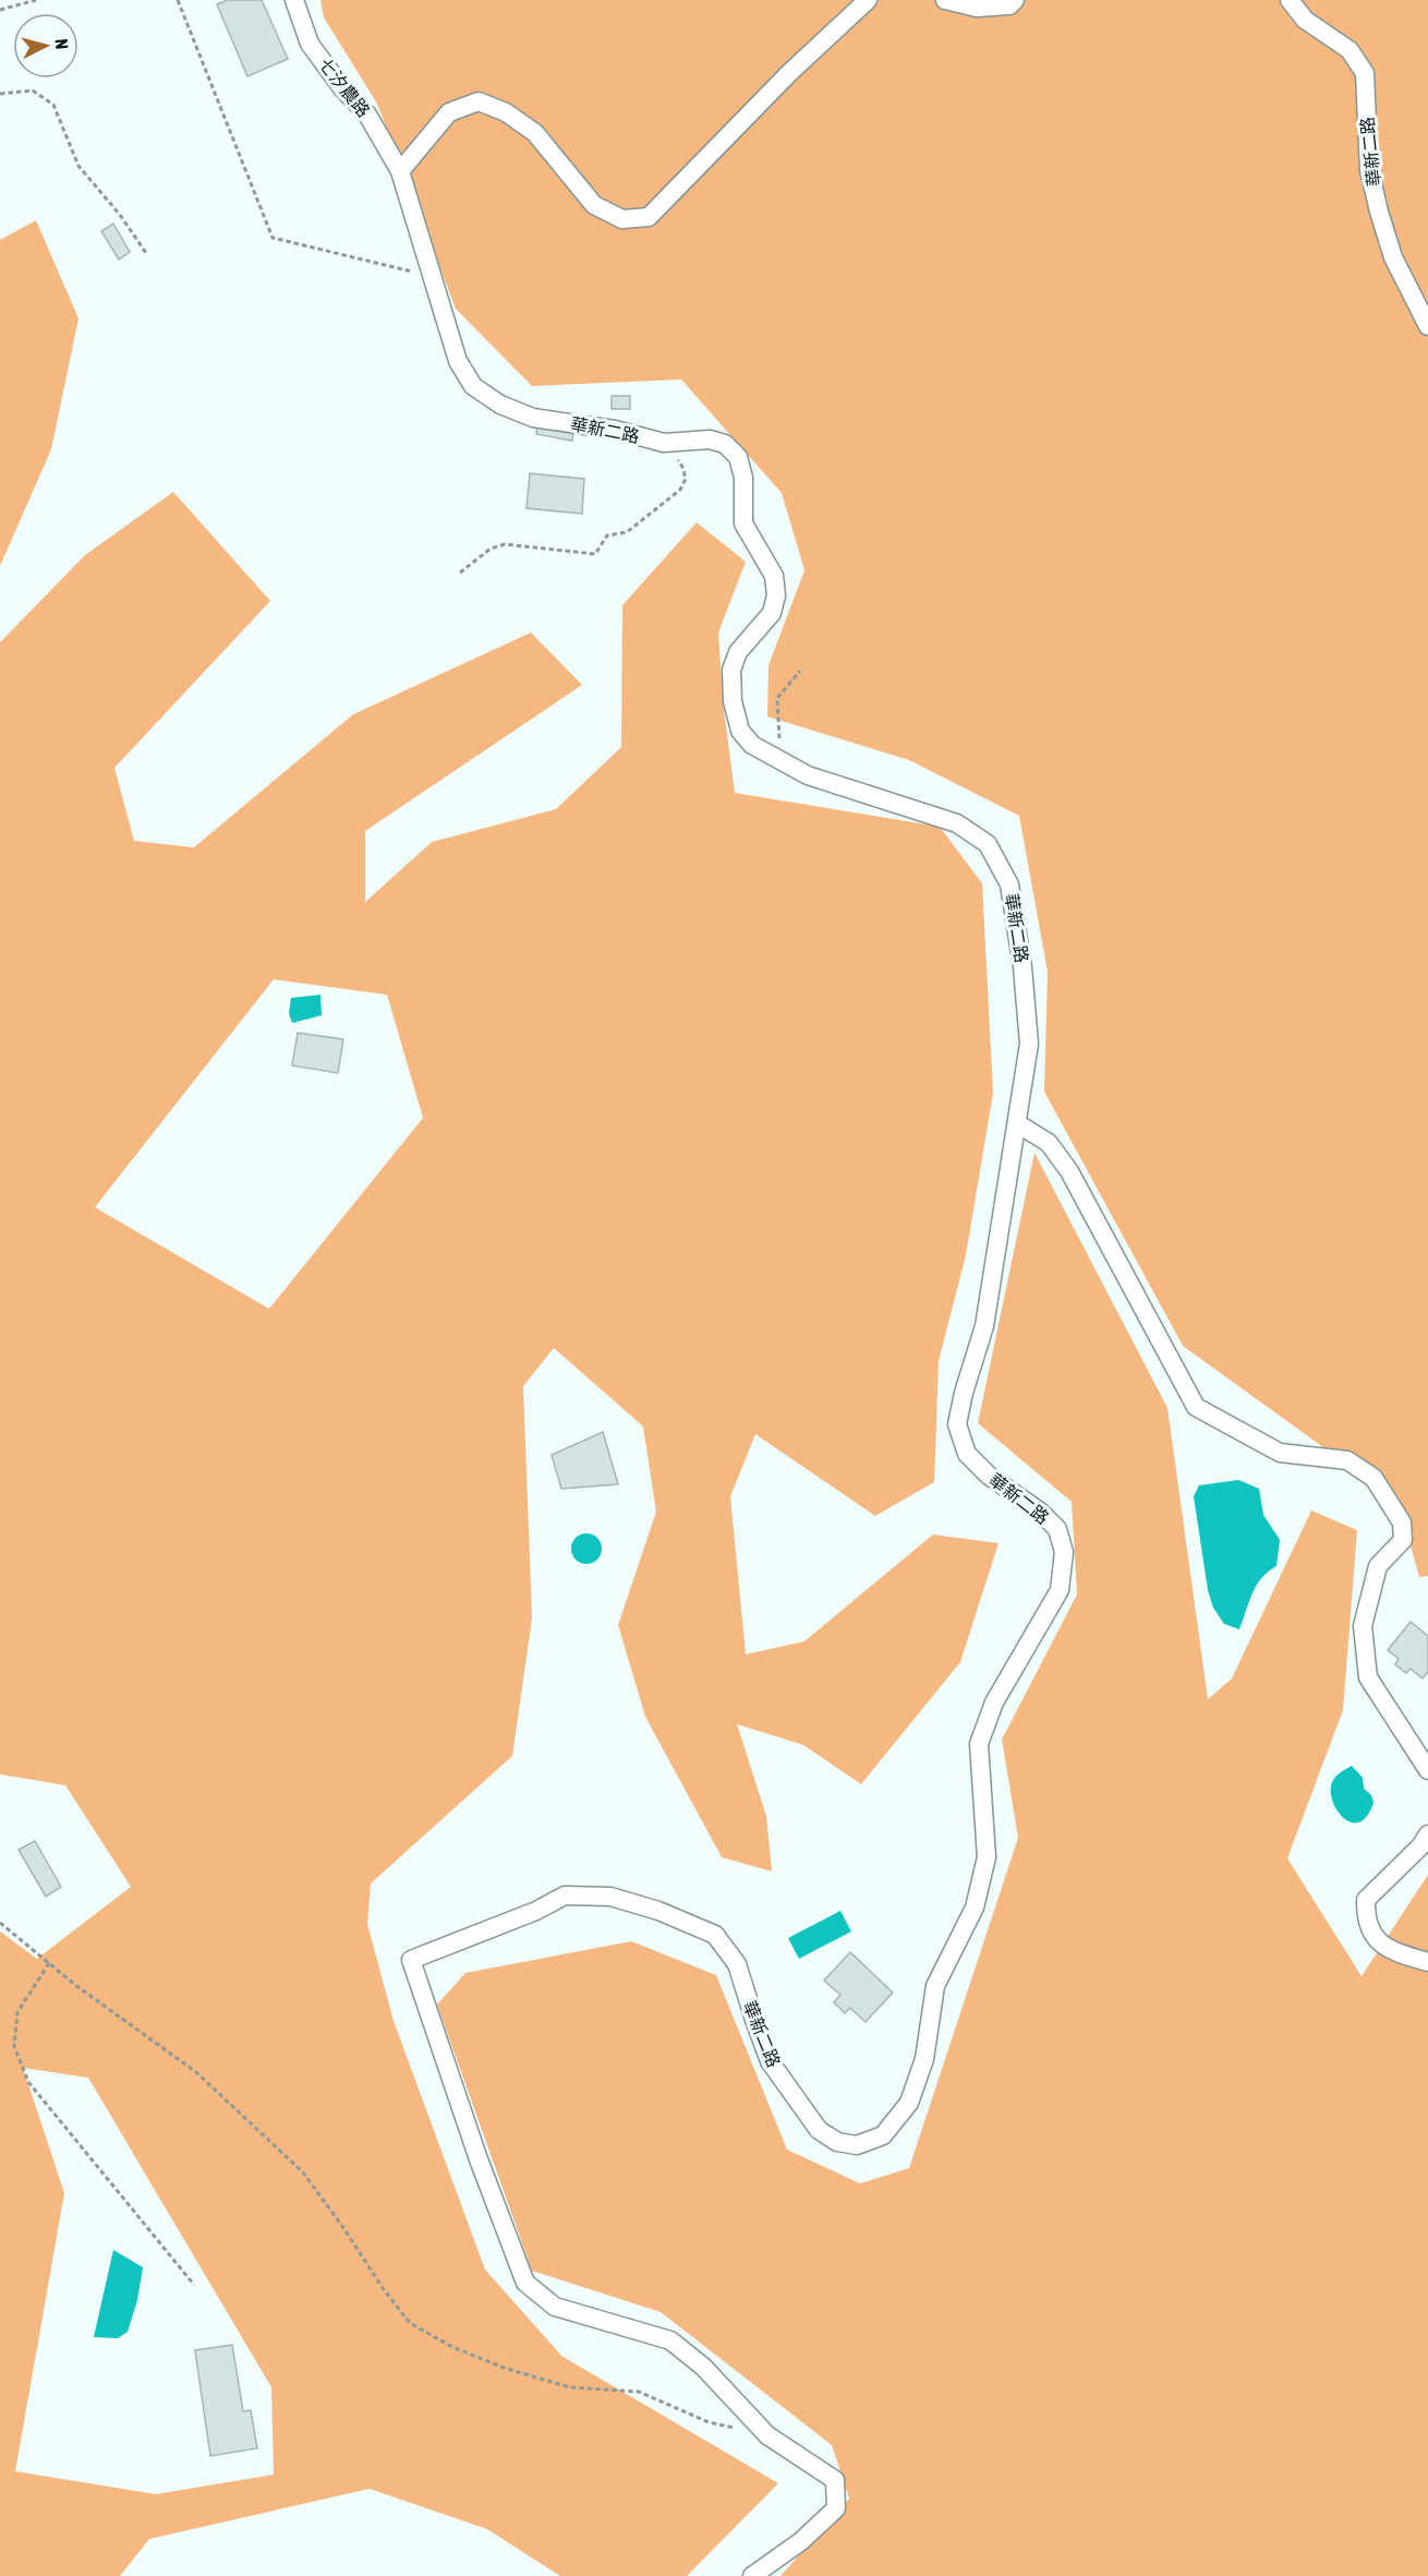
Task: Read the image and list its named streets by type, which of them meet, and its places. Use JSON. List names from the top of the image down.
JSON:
{
  "streets": {
    "street": ["七汐農路", "華新二路"]
  },
  "crossings": [
    ["七汐農路", "華新二路"]
  ],
  "north": "right"
}
